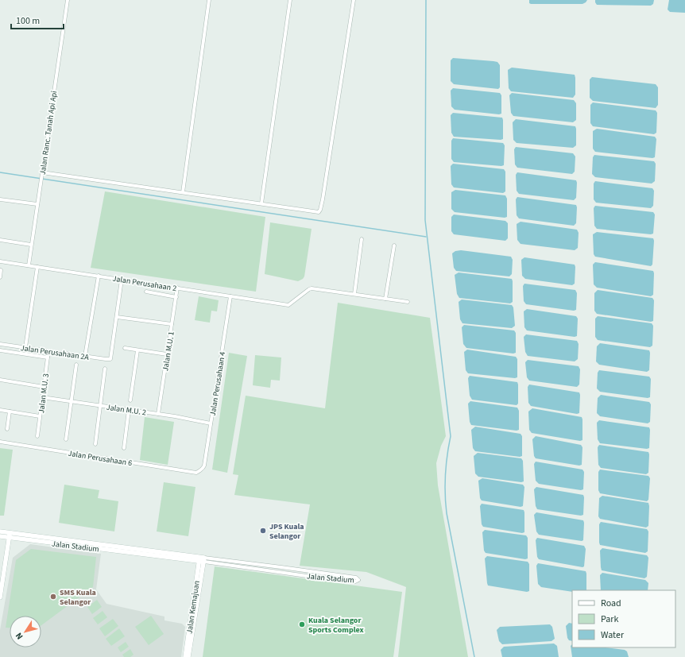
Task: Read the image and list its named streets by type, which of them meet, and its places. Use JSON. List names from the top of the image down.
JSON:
{
  "streets": {
    "street": [
      "Jalan Ranc. Tanah Api Api",
      "Jalan Perusahaan 2",
      "Jalan M.U. 1",
      "Jalan Perusahaan 2A",
      "Jalan Perusahaan 4",
      "Jalan M.U. 3",
      "Jalan M.U. 2",
      "Jalan Perusahaan 6",
      "Jalan Stadium",
      "Jalan Kemajuan"
    ]
  },
  "crossings": [
    ["Jalan Ranc. Tanah Api Api", "Jalan Perusahaan 2"],
    ["Jalan Perusahaan 2", "Jalan M.U. 1"],
    ["Jalan Perusahaan 2", "Jalan Perusahaan 4"],
    ["Jalan M.U. 1", "Jalan M.U. 2"],
    ["Jalan Perusahaan 2A", "Jalan M.U. 3"],
    ["Jalan Perusahaan 4", "Jalan M.U. 2"],
    ["Jalan Perusahaan 4", "Jalan Perusahaan 6"],
    ["Jalan M.U. 3", "Jalan M.U. 2"],
    ["Jalan Stadium", "Jalan Kemajuan"]
  ],
  "places": ["JPS Kuala Selangor", "SMS Kuala Selangor", "Kuala Selangor Sports Complex"],
  "legend": ["Road", "Park", "Water"],
  "scale_bar": "100 m",
  "north": "bottom left"
}
